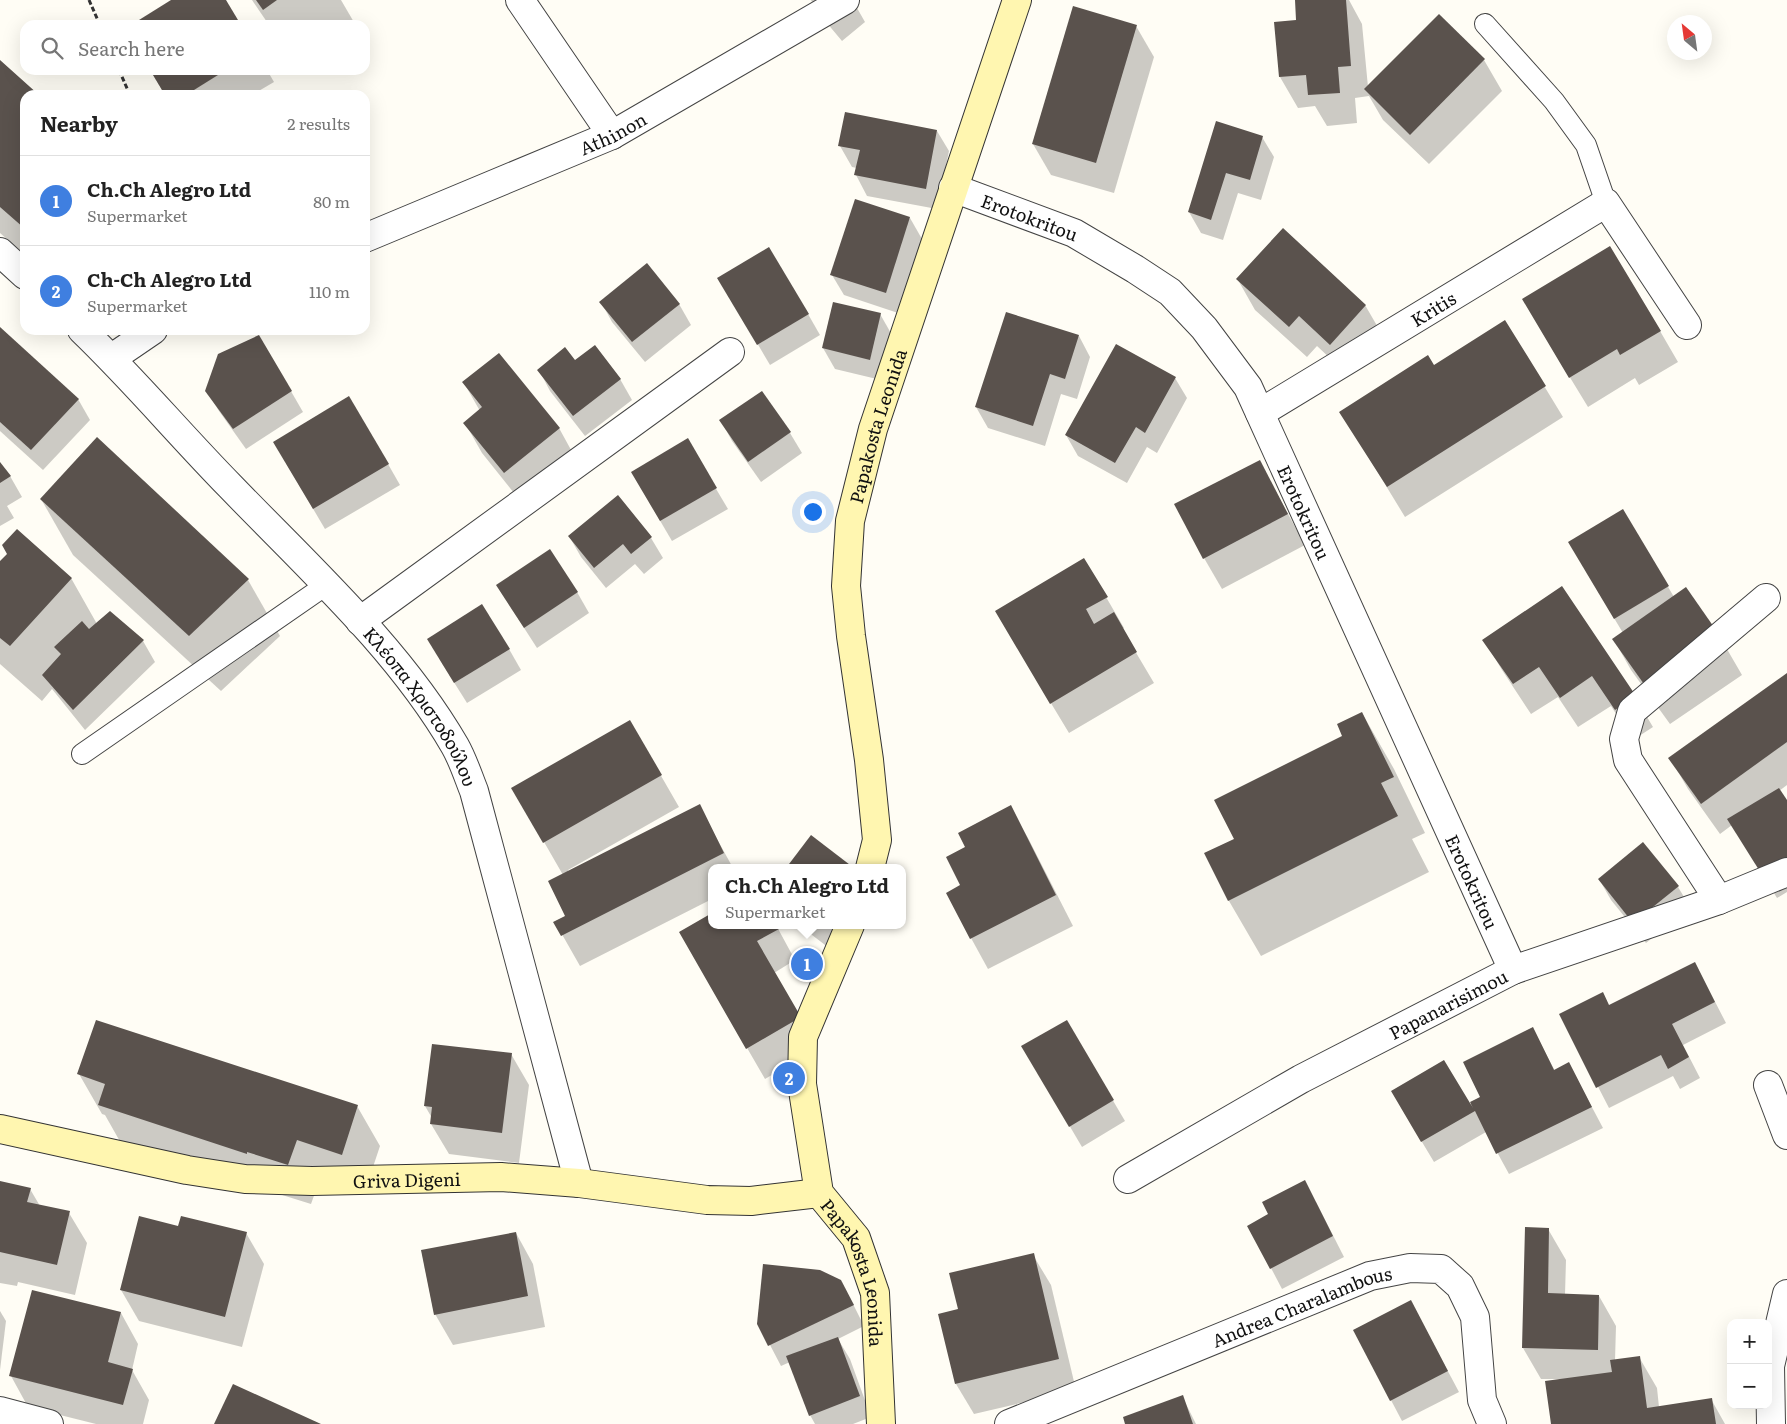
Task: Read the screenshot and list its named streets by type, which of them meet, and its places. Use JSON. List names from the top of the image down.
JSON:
{
  "streets": {
    "main road": ["Papakosta Leonida", "Griva Digeni"],
    "street": [
      "Athinon",
      "Erotokritou",
      "Kritis",
      "Κλέοπα Χριστοδούλου",
      "Papanarisimou",
      "Andrea Charalambous"
    ]
  },
  "crossings": [
    ["Erotokritou", "Kritis"],
    ["Erotokritou", "Papakosta Leonida"],
    ["Erotokritou", "Papanarisimou"],
    ["Papakosta Leonida", "Griva Digeni"],
    ["Κλέοπα Χριστοδούλου", "Griva Digeni"]
  ],
  "north": "top left",
  "page": {
    "search": "Search here",
    "heading": ["Nearby", "2 results"],
    "list": [
      {
        "mark": "1",
        "name": "Ch.Ch Alegro Ltd",
        "note": "Supermarket",
        "value": "80 m"
      },
      {
        "mark": "2",
        "name": "Ch-Ch Alegro Ltd",
        "note": "Supermarket",
        "value": "110 m"
      }
    ],
    "popup": ["Ch.Ch Alegro Ltd", "Supermarket"],
    "pins": ["1", "2"],
    "map_buttons": ["+", "−"]
  }
}
